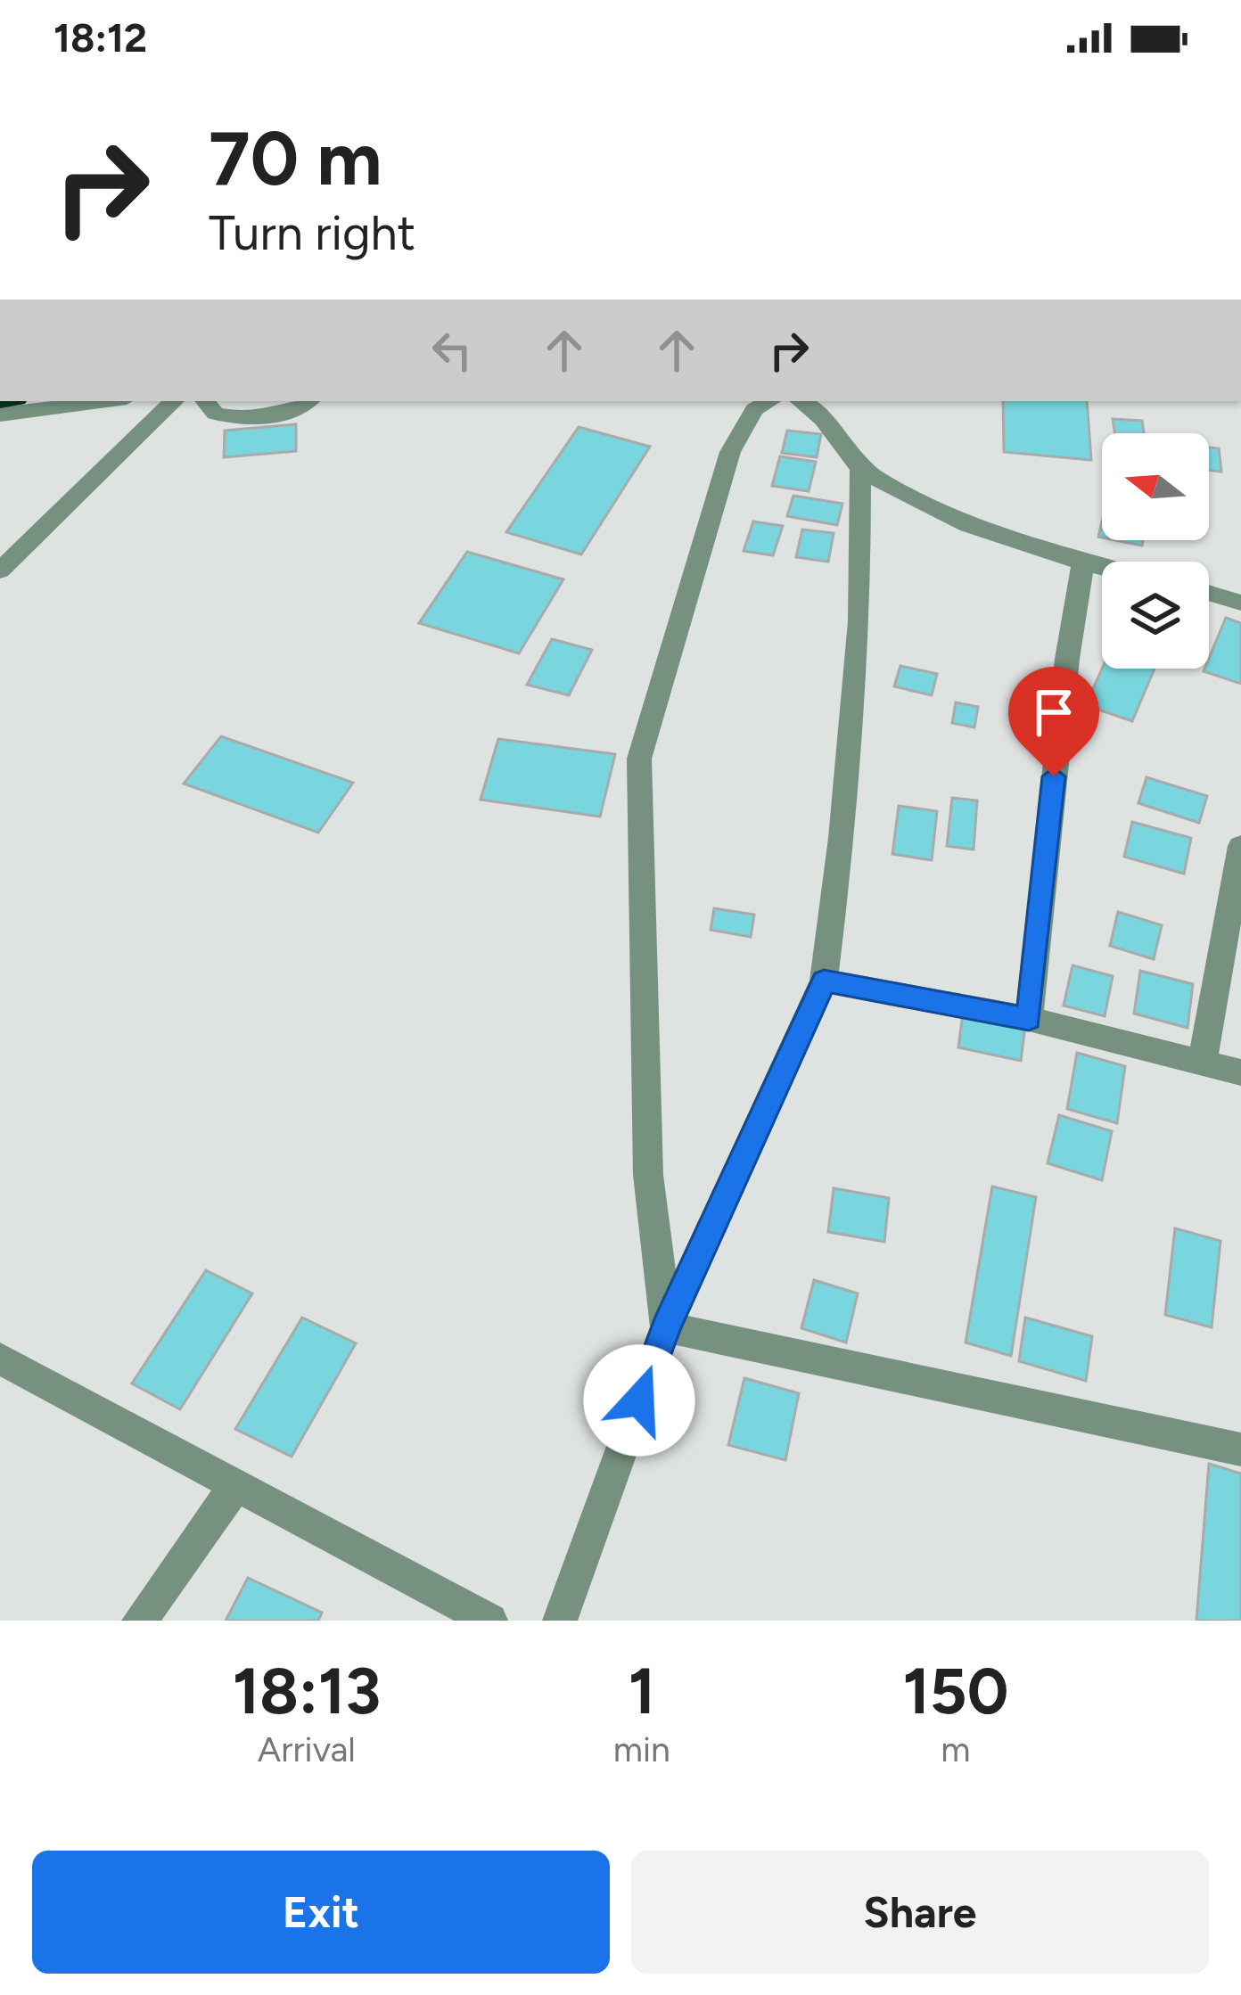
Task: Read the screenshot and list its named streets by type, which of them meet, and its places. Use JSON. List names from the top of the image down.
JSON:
{
  "north": "left",
  "page": {
    "status": "18:12",
    "turn": ["70 m", "Turn right"],
    "eta": [
      "18:13",
      "Arrival",
      "1",
      "min",
      "150",
      "m"
    ],
    "buttons": ["Exit", "Share"]
  }
}
